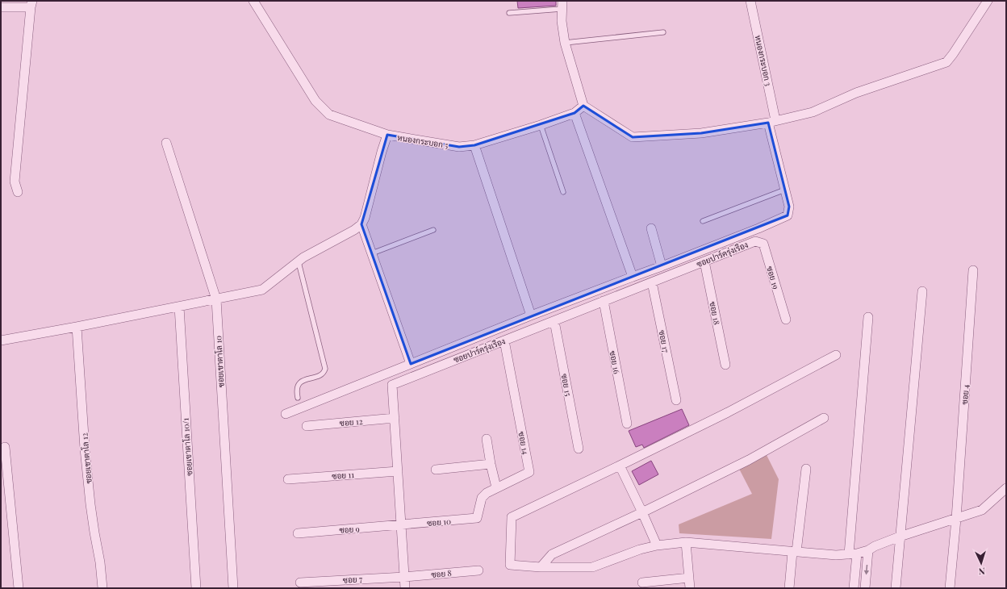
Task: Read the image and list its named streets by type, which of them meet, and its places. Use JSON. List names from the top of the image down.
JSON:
{
  "streets": {
    "street": [
      "หนองกระบอก 3",
      "หนองกระบอก 5",
      "ซอยปาร์ครุ่งเรือง",
      "ซอย 19",
      "ซอย 18",
      "ซอย 17",
      "ซอยเขาตาโล 10",
      "ซอย 16",
      "ซอย 15",
      "ซอย 4",
      "ซอย 12",
      "ซอย 14",
      "ซอยเขาตาโล 10/1",
      "ซอยเขาตาโล 12",
      "ซอย 11",
      "ซอย 10",
      "ซอย 9",
      "ซอย 8",
      "ซอย 7"
    ]
  },
  "crossings": [
    ["ซอยปาร์ครุ่งเรือง", "ซอย 19"],
    ["ซอยปาร์ครุ่งเรือง", "ซอย 18"],
    ["ซอยปาร์ครุ่งเรือง", "ซอย 17"],
    ["ซอยปาร์ครุ่งเรือง", "ซอย 16"],
    ["ซอยปาร์ครุ่งเรือง", "ซอย 15"],
    ["ซอยปาร์ครุ่งเรือง", "ซอย 12"],
    ["ซอยปาร์ครุ่งเรือง", "ซอย 14"],
    ["ซอยปาร์ครุ่งเรือง", "ซอย 11"],
    ["ซอยปาร์ครุ่งเรือง", "ซอย 10"],
    ["ซอยปาร์ครุ่งเรือง", "ซอย 9"],
    ["ซอยปาร์ครุ่งเรือง", "ซอย 8"],
    ["ซอยปาร์ครุ่งเรือง", "ซอย 7"],
    ["ซอย 14", "ซอย 10"],
    ["ซอย 10", "ซอย 9"],
    ["ซอย 8", "ซอย 7"]
  ],
  "north": "bottom"
}
